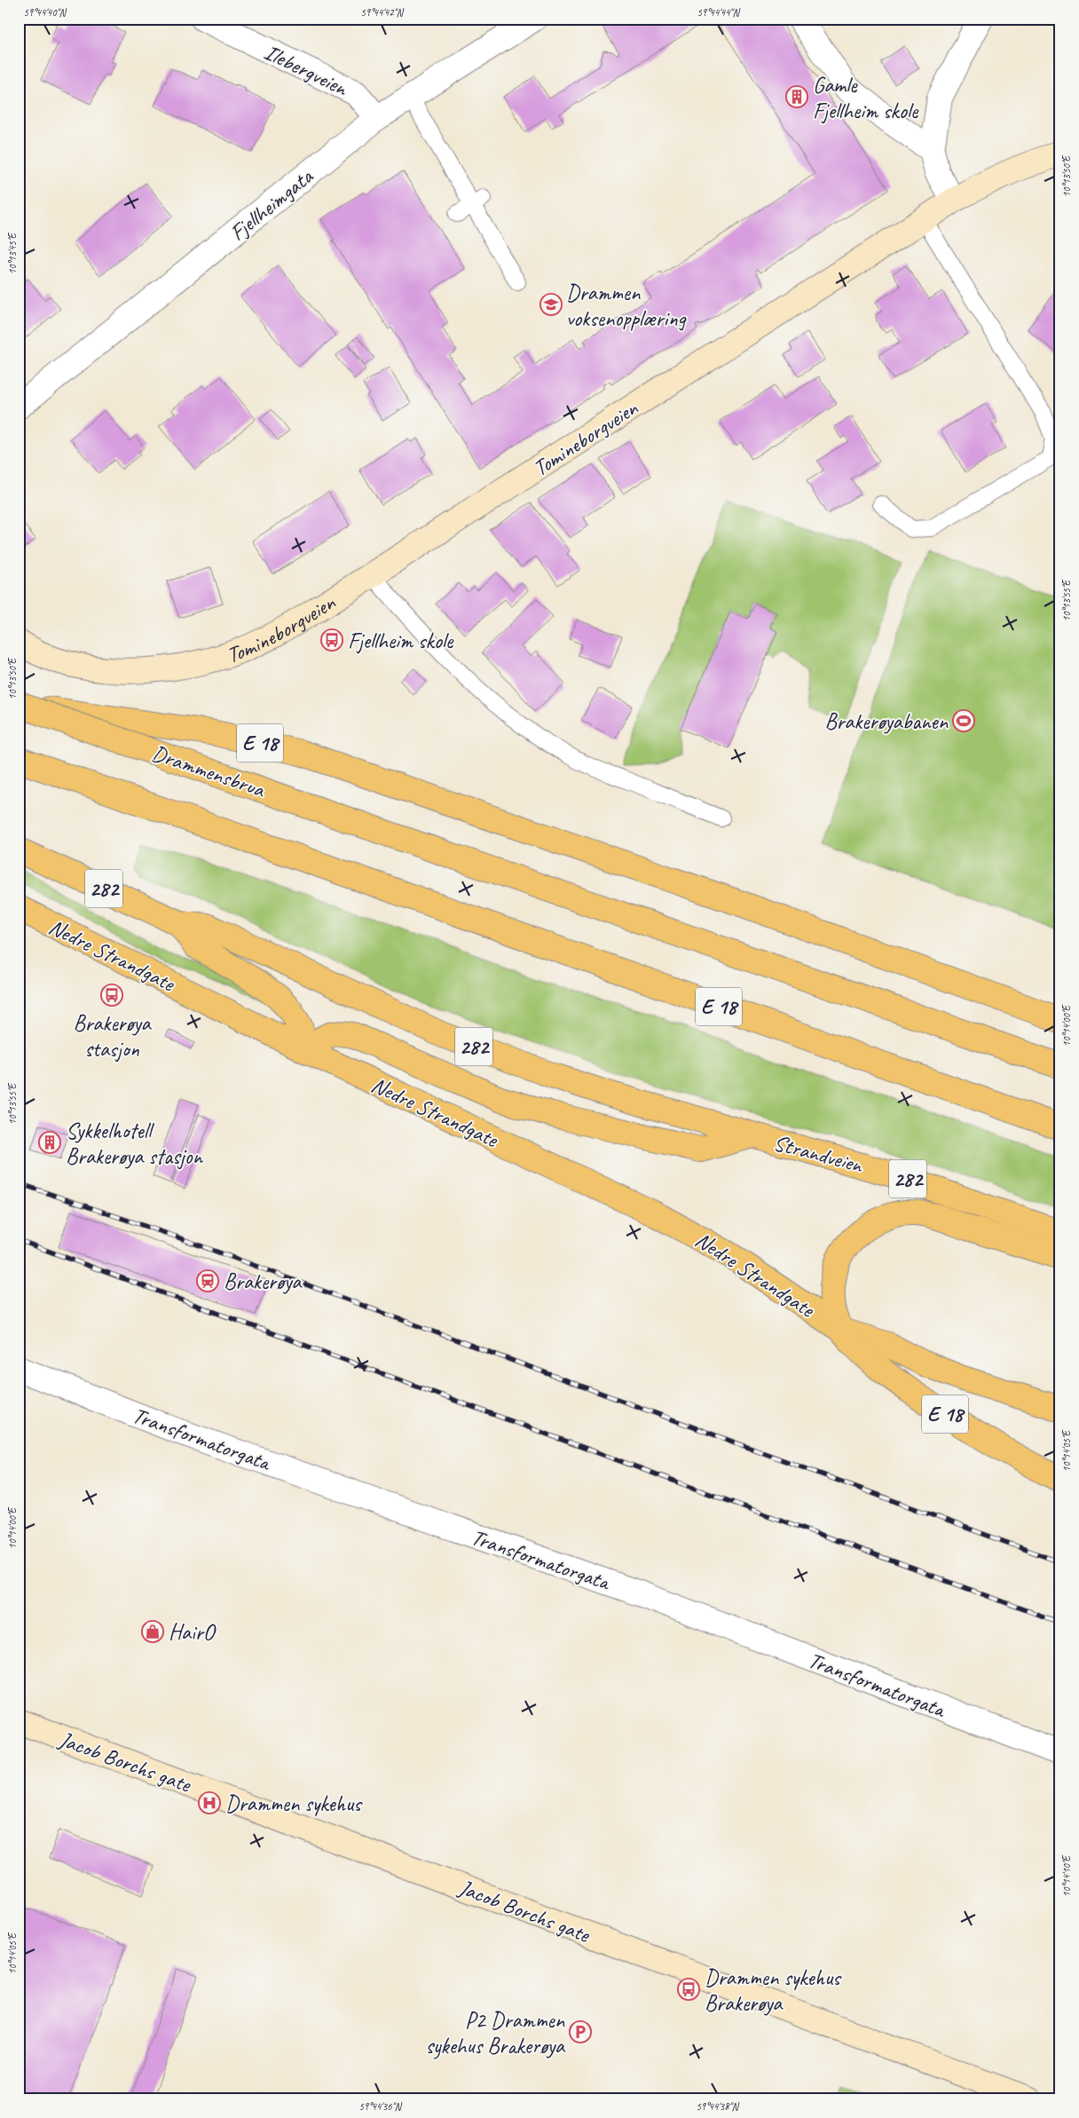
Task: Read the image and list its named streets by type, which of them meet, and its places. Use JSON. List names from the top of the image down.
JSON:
{
  "streets": {
    "main road": [
      "Tomineborgveien",
      "E 18",
      "Drammensbrua",
      "282",
      "Nedre Strandgate",
      "Strandveien",
      "Jacob Borchs gate"
    ],
    "street": ["Ilebergveien", "Fjellheimgata", "Transformatorgata"]
  },
  "crossings": [
    ["Ilebergveien", "Fjellheimgata"],
    ["E 18", "Drammensbrua"],
    ["E 18", "Nedre Strandgate"],
    ["282", "Nedre Strandgate"],
    ["282", "Strandveien"]
  ],
  "places": {
    "building": ["Gamle Fjellheim skole", "Sykkelhotell Brakerøya stasjon"],
    "school or university": ["Drammen voksenopplæring"],
    "bus stop": ["Fjellheim skole", "Brakerøya stasjon", "Drammen sykehus Brakerøya"],
    "sports": ["Brakerøyabanen"],
    "station": ["Brakerøya"],
    "shop": ["HairO"],
    "hospital": ["Drammen sykehus"],
    "parking": ["P2 Drammen sykehus Brakerøya"]
  },
  "coordinates": [
    "59°44'40\"N",
    "59°44'42\"N",
    "59°44'44\"N",
    "10°13'50\"E",
    "10°13'45\"E",
    "10°13'55\"E",
    "10°14'00\"E",
    "10°14'05\"E",
    "10°14'10\"E",
    "59°44'36\"N",
    "59°44'38\"N"
  ]
}
